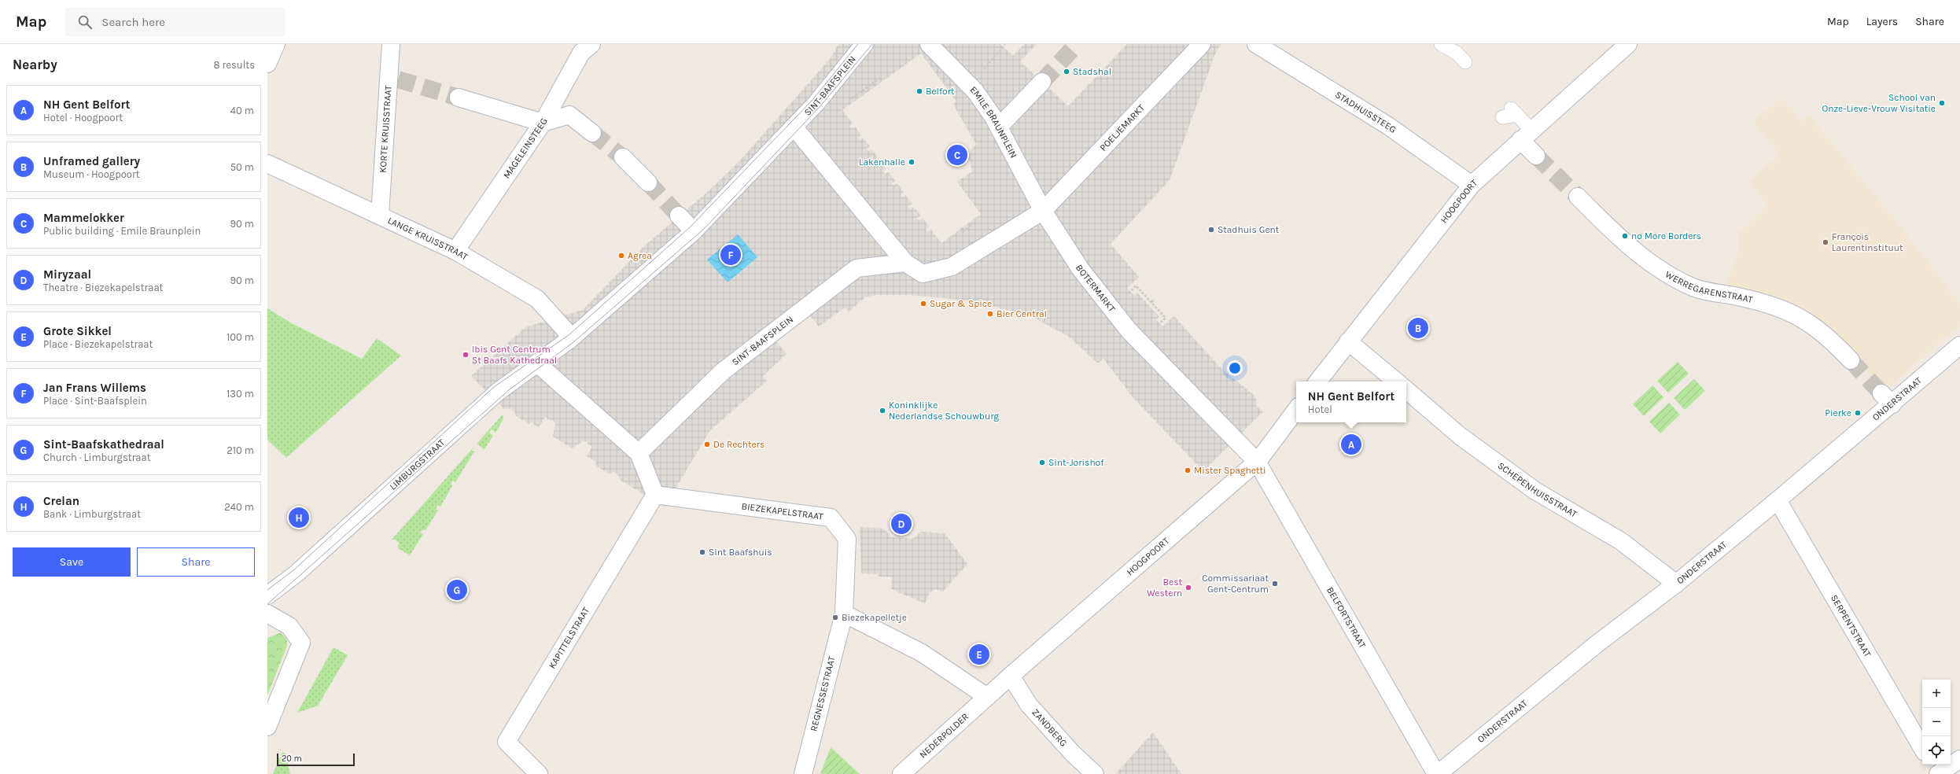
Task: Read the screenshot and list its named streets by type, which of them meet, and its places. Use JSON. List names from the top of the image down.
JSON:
{
  "streets": {
    "street": [
      "SINT-BAAFSPLEIN",
      "STADHUISSTEEG",
      "EMILE BRAUNPLEIN",
      "POELJEMARKT",
      "KORTE KRUISSTRAAT",
      "MAGELEINSTEEG",
      "HOOGPOORT",
      "LANGE KRUISSTRAAT",
      "WERREGARENSTRAAT",
      "BOTERMARKT",
      "ONDERSTRAAT",
      "LIMBURGSTRAAT",
      "SCHEPENHUISSTRAAT",
      "BIEZEKAPELSTRAAT",
      "BELFORTSTRAAT",
      "SERPENTSTRAAT",
      "KAPITTELSTRAAT",
      "REGNESSESTRAAT",
      "ZANDBERG",
      "NEDERPOLDER"
    ]
  },
  "crossings": [
    ["SINT-BAAFSPLEIN", "LANGE KRUISSTRAAT"],
    ["SINT-BAAFSPLEIN", "LIMBURGSTRAAT"],
    ["STADHUISSTEEG", "HOOGPOORT"],
    ["EMILE BRAUNPLEIN", "POELJEMARKT"],
    ["EMILE BRAUNPLEIN", "BOTERMARKT"],
    ["POELJEMARKT", "BOTERMARKT"],
    ["KORTE KRUISSTRAAT", "LANGE KRUISSTRAAT"],
    ["MAGELEINSTEEG", "LANGE KRUISSTRAAT"],
    ["HOOGPOORT", "BOTERMARKT"],
    ["HOOGPOORT", "BELFORTSTRAAT"],
    ["HOOGPOORT", "ZANDBERG"],
    ["HOOGPOORT", "NEDERPOLDER"],
    ["LANGE KRUISSTRAAT", "LIMBURGSTRAAT"],
    ["BOTERMARKT", "BELFORTSTRAAT"],
    ["ONDERSTRAAT", "SCHEPENHUISSTRAAT"],
    ["ONDERSTRAAT", "BELFORTSTRAAT"],
    ["ONDERSTRAAT", "SERPENTSTRAAT"],
    ["BIEZEKAPELSTRAAT", "KAPITTELSTRAAT"],
    ["BIEZEKAPELSTRAAT", "REGNESSESTRAAT"]
  ],
  "places": [
    "Stadshal",
    "Belfort",
    "School van Onze-Lieve-Vrouw Visitatie",
    "Lakenhalle",
    "Stadhuis Gent",
    "no More Borders",
    "François Laurentinstituut",
    "Agrea",
    "Sugar & Spice",
    "Bier Central",
    "Ibis Gent Centrum St Baafs Kathedraal",
    "Koninklijke Nederlandse Schouwburg",
    "Pierke",
    "De Rechters",
    "Sint-Jorishof",
    "Mister Spaghetti",
    "Sint Baafshuis",
    "Commissariaat Gent-Centrum",
    "Best Western",
    "Biezekapelletje"
  ],
  "scale_bar": "20 m",
  "page": {
    "header": "Map",
    "search": "Search here",
    "nav": ["Map", "Layers", "Share"],
    "heading": ["Nearby", "8 results"],
    "list": [
      {
        "mark": "A",
        "name": "NH Gent Belfort",
        "note": "Hotel · Hoogpoort",
        "value": "40 m"
      },
      {
        "mark": "B",
        "name": "Unframed gallery",
        "note": "Museum · Hoogpoort",
        "value": "50 m"
      },
      {
        "mark": "C",
        "name": "Mammelokker",
        "note": "Public building · Emile Braunplein",
        "value": "90 m"
      },
      {
        "mark": "D",
        "name": "Miryzaal",
        "note": "Theatre · Biezekapelstraat",
        "value": "90 m"
      },
      {
        "mark": "E",
        "name": "Grote Sikkel",
        "note": "Place · Biezekapelstraat",
        "value": "100 m"
      },
      {
        "mark": "F",
        "name": "Jan Frans Willems",
        "note": "Place · Sint-Baafsplein",
        "value": "130 m"
      },
      {
        "mark": "G",
        "name": "Sint-Baafskathedraal",
        "note": "Church · Limburgstraat",
        "value": "210 m"
      },
      {
        "mark": "H",
        "name": "Crelan",
        "note": "Bank · Limburgstraat",
        "value": "240 m"
      }
    ],
    "pins": [
      "C",
      "F",
      "B",
      "A",
      "H",
      "D",
      "G",
      "E"
    ],
    "popup": ["NH Gent Belfort", "Hotel"],
    "buttons": ["Save", "Share"],
    "map_buttons": ["+", "−"],
    "scale": "20 m"
  }
}
